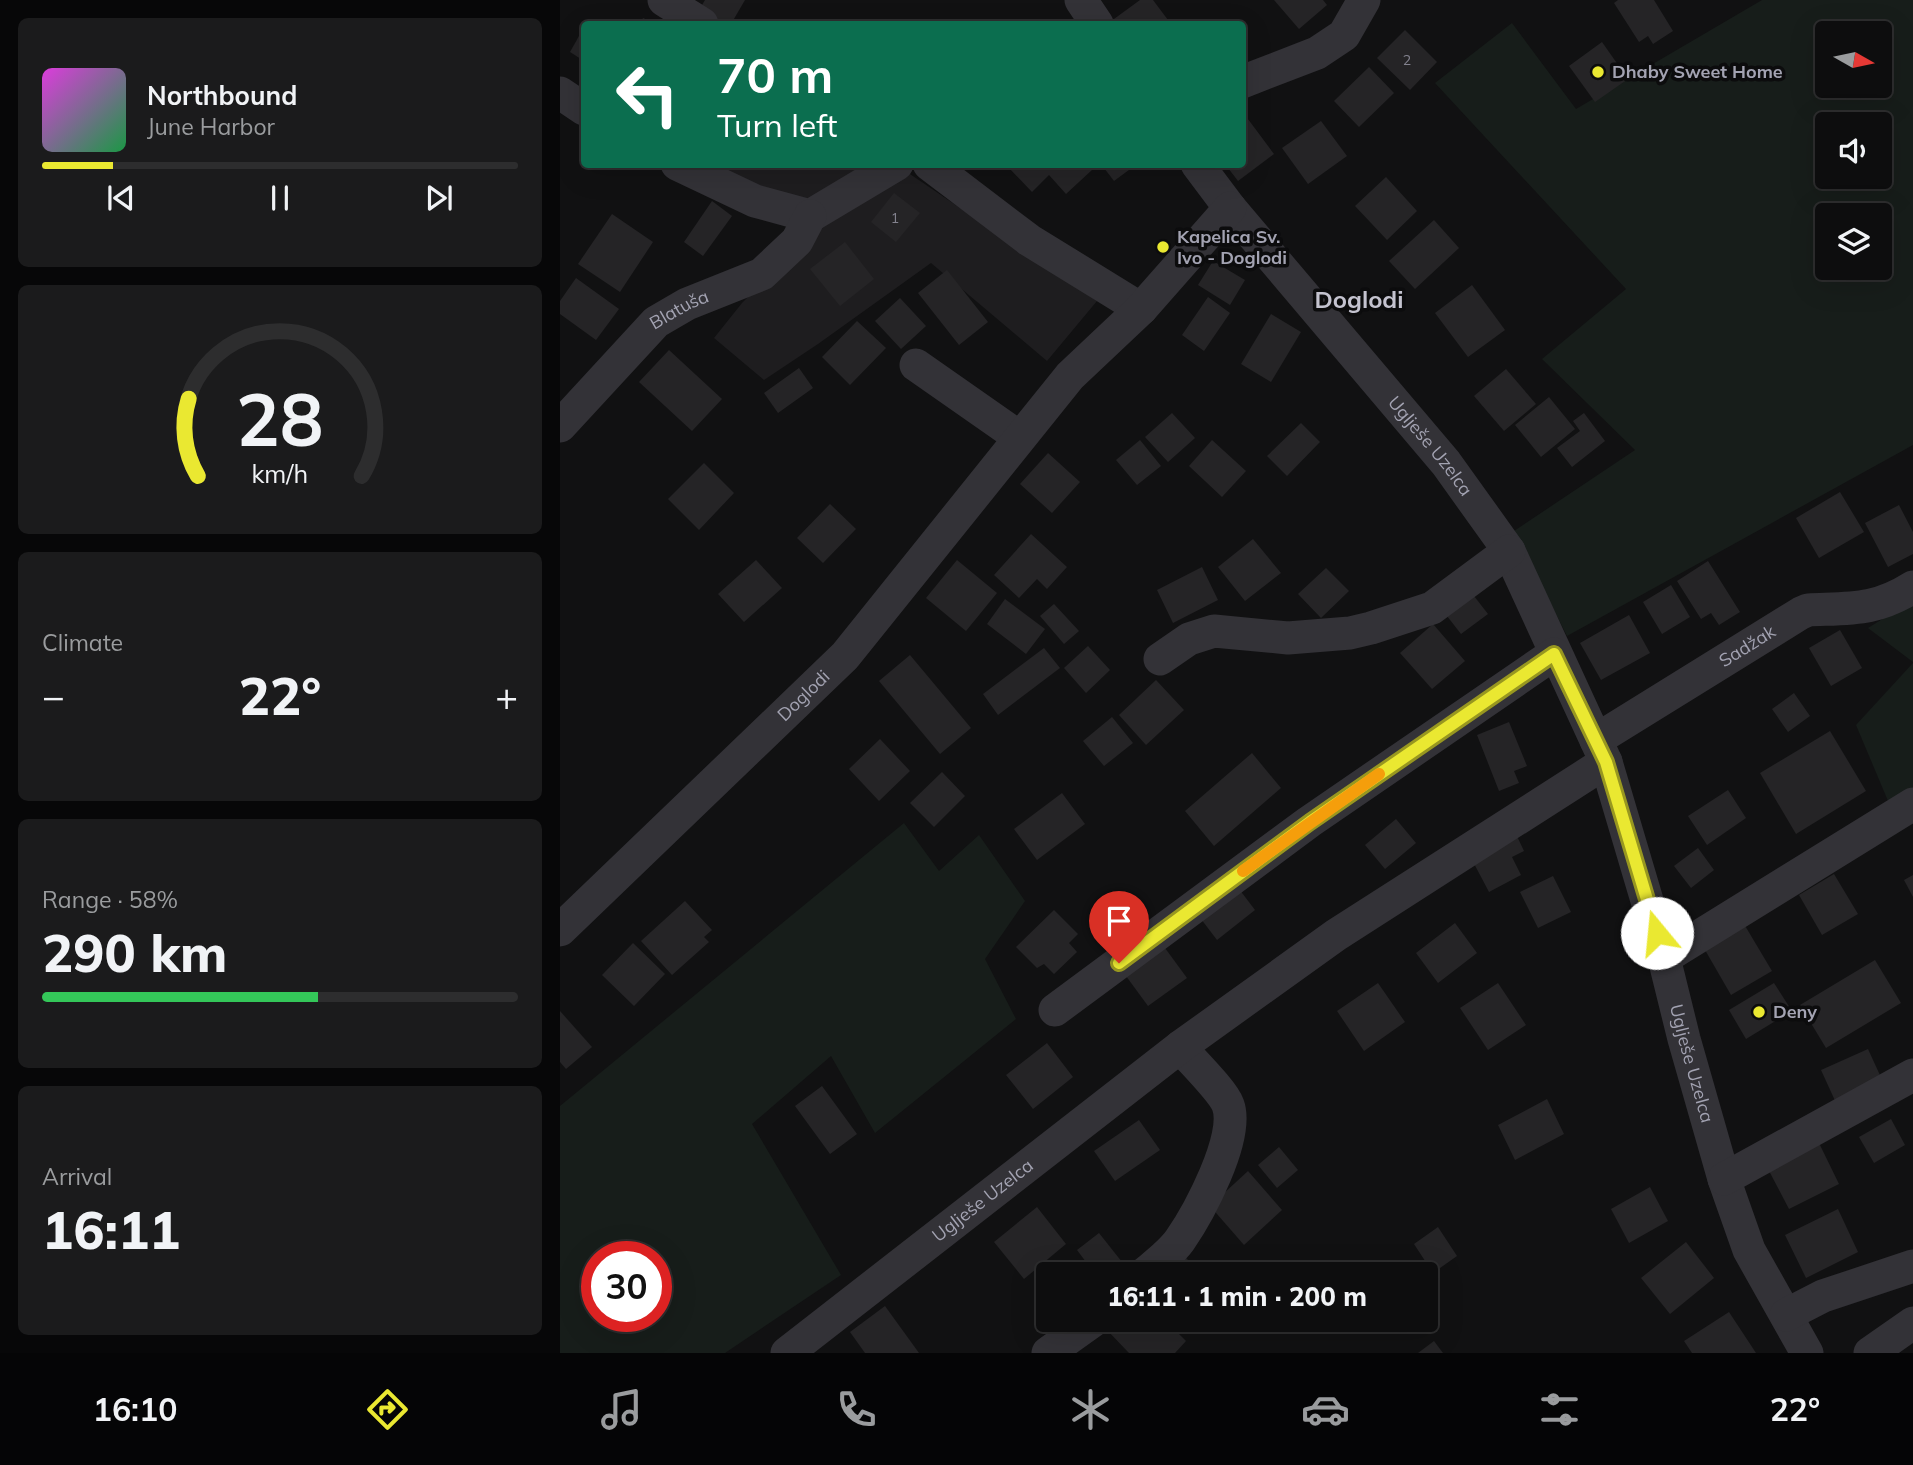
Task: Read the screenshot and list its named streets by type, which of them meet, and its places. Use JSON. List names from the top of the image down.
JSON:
{
  "streets": {
    "street": [
      "Blatuša",
      "Uglješe Uzelca",
      "Sadžak",
      "Doglodi"
    ]
  },
  "crossings": [
    ["Uglješe Uzelca", "Sadžak"],
    ["Uglješe Uzelca", "Doglodi"]
  ],
  "districts": ["Doglodi"],
  "places": ["Dhaby Sweet Home", "Kapelica Sv. Ivo - Doglodi", "Deny"],
  "house_numbers": ["2", "1"],
  "north": "right",
  "page": {
    "turn": ["70 m", "Turn left"],
    "song": ["Northbound", "June Harbor"],
    "tile": [
      "Climate",
      ["Range · 58%", "290 km"],
      ["Arrival", "16:11"]
    ],
    "heat": ["−", "22°", "+"],
    "limit": "30",
    "trip": "16:11 · 1 min · 200 m",
    "tabs": ["16:10", "22°"],
    "gauge": ["28", "km/h"]
  }
}
